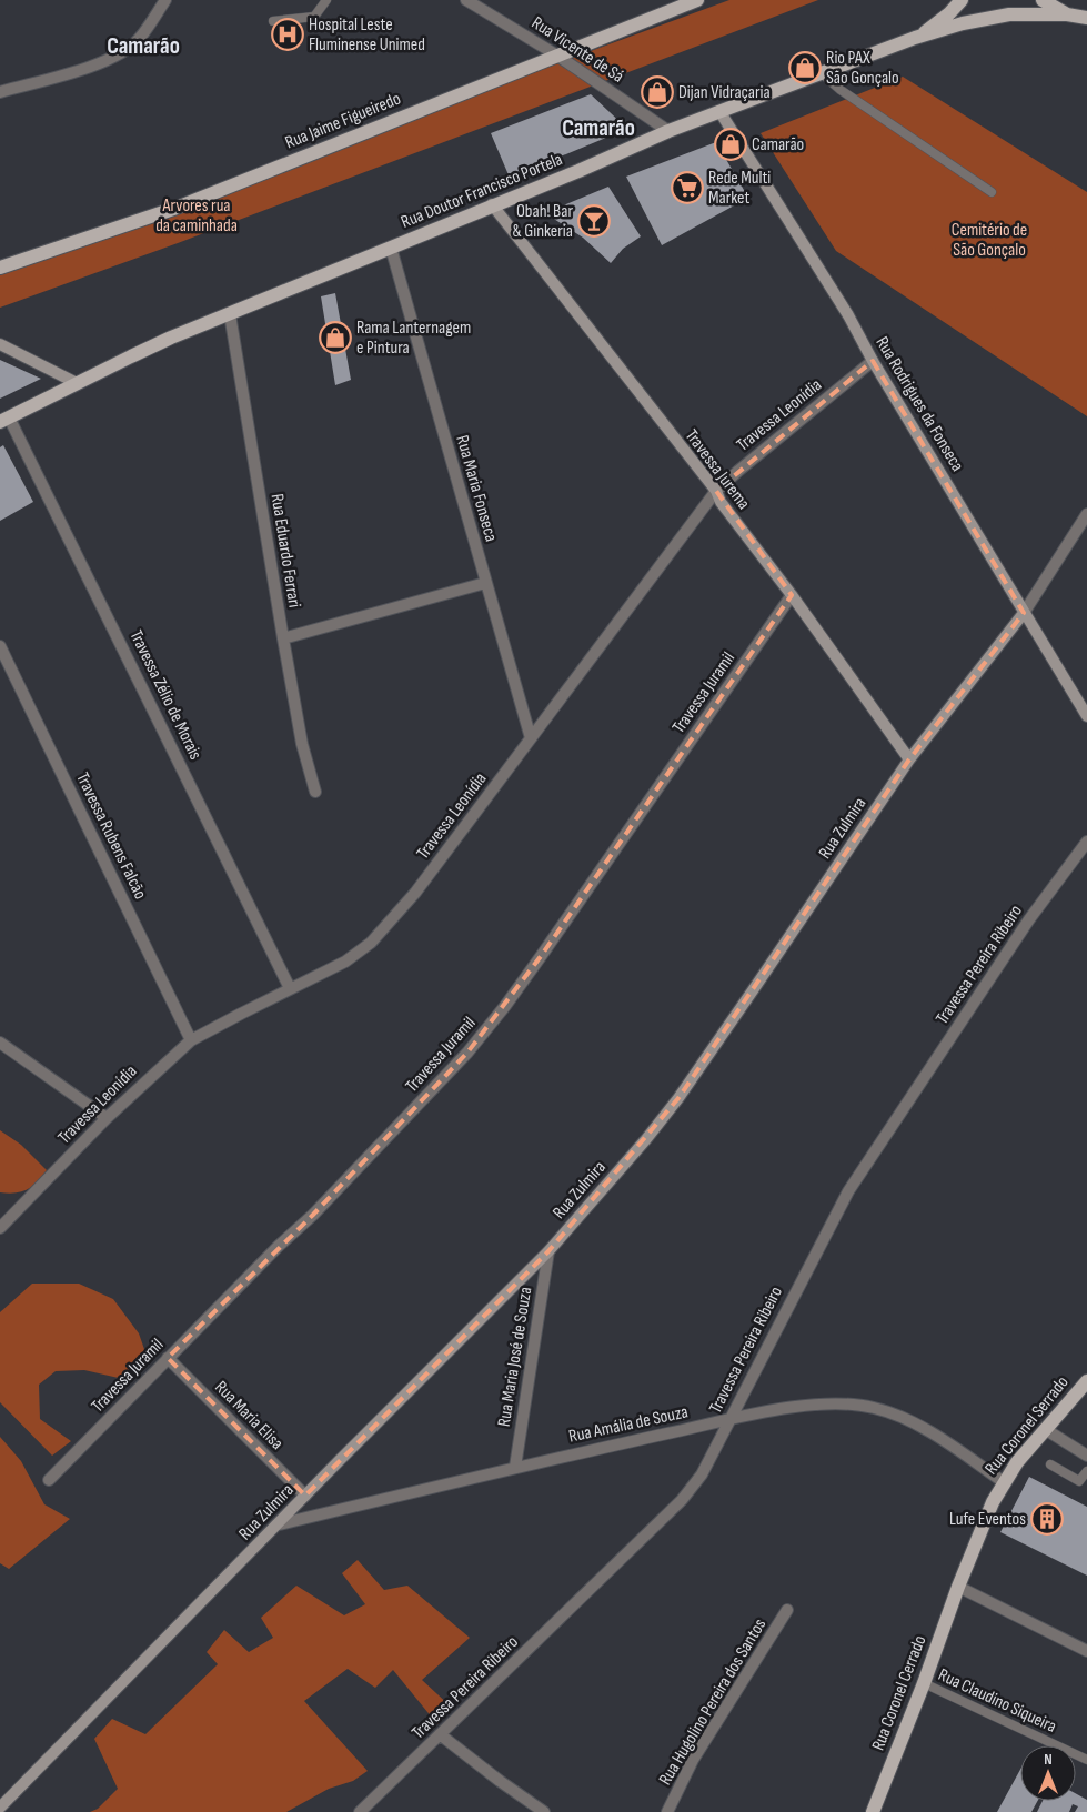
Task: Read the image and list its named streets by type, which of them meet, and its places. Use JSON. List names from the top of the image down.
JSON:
{
  "streets": {
    "main road": [
      "Rua Jaime Figueiredo",
      "Rua Doutor Francisco Portela",
      "Rua Rodrigues da Fonseca",
      "Travessa Jurema",
      "Rua Zulmira",
      "Rua Coronel Serrado",
      "Rua Coronel Cerrado"
    ],
    "street": [
      "Rua Vicente de Sá",
      "Travessa Leonídia",
      "Rua Maria Fonseca",
      "Rua Eduardo Ferrari",
      "Travessa Juramil",
      "Travessa Zélio de Morais",
      "Travessa Rubens Falcão",
      "Travessa Pereira Ribeiro",
      "Rua Maria José de Souza",
      "Rua Maria Elisa",
      "Rua Amália de Souza",
      "Rua Hugolino Pereira dos Santos"
    ],
    "lane": ["Rua Claudino Siqueira"]
  },
  "crossings": [
    ["Rua Vicente de Sá", "Rua Jaime Figueiredo"],
    ["Rua Vicente de Sá", "Rua Doutor Francisco Portela"],
    ["Rua Doutor Francisco Portela", "Rua Rodrigues da Fonseca"],
    ["Rua Doutor Francisco Portela", "Travessa Jurema"],
    ["Rua Doutor Francisco Portela", "Rua Maria Fonseca"],
    ["Rua Doutor Francisco Portela", "Rua Eduardo Ferrari"],
    ["Rua Doutor Francisco Portela", "Travessa Zélio de Morais"],
    ["Rua Rodrigues da Fonseca", "Travessa Leonídia"],
    ["Rua Rodrigues da Fonseca", "Rua Zulmira"],
    ["Travessa Leonídia", "Travessa Jurema"],
    ["Travessa Leonídia", "Rua Maria Fonseca"],
    ["Travessa Leonídia", "Travessa Zélio de Morais"],
    ["Travessa Leonídia", "Travessa Rubens Falcão"],
    ["Travessa Jurema", "Travessa Juramil"],
    ["Travessa Jurema", "Rua Zulmira"],
    ["Travessa Juramil", "Rua Maria Elisa"],
    ["Rua Zulmira", "Rua Maria José de Souza"],
    ["Rua Zulmira", "Rua Maria Elisa"],
    ["Rua Zulmira", "Rua Amália de Souza"],
    ["Travessa Pereira Ribeiro", "Rua Amália de Souza"],
    ["Rua Maria José de Souza", "Rua Amália de Souza"],
    ["Rua Amália de Souza", "Rua Coronel Serrado"],
    ["Rua Coronel Serrado", "Rua Coronel Cerrado"],
    ["Rua Coronel Cerrado", "Rua Claudino Siqueira"]
  ],
  "districts": ["Camarão", "Camarão"],
  "parks": ["Arvores rua da caminhada", "Cemitério de São Gonçalo"],
  "places": {
    "hospital": ["Hospital Leste Fluminense Unimed"],
    "shop": [
      "Rio PAX São Gonçalo",
      "Dijan Vidraçaria",
      "Camarão",
      "Rama Lanternagem e Pintura"
    ],
    "supermarket": ["Rede Multi Market"],
    "bar": ["Obah! Bar & Ginkeria"],
    "building": ["Lufe Eventos"]
  },
  "north": "top"
}
